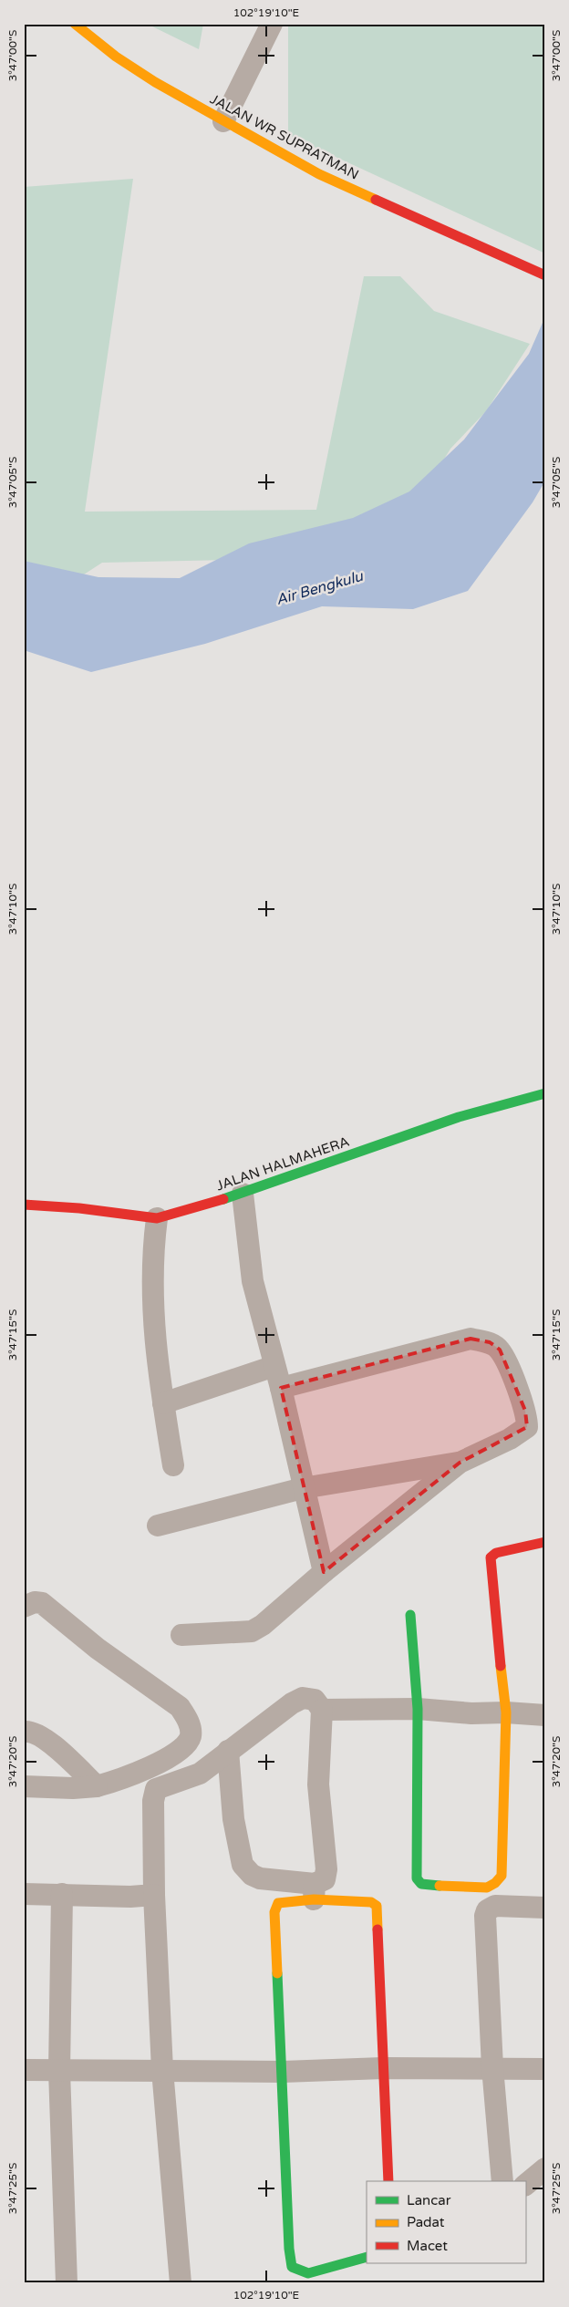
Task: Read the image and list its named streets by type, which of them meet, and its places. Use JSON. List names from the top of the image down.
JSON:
{
  "streets": {
    "main road": ["JALAN WR SUPRATMAN", "JALAN HALMAHERA"]
  },
  "water": ["Air Bengkulu"],
  "legend": ["Lancar", "Padat", "Macet"],
  "coordinates": [
    "102°19'10\"E",
    "3°47'00\"S",
    "3°47'05\"S",
    "3°47'10\"S",
    "3°47'15\"S",
    "3°47'20\"S",
    "3°47'25\"S"
  ]
}
